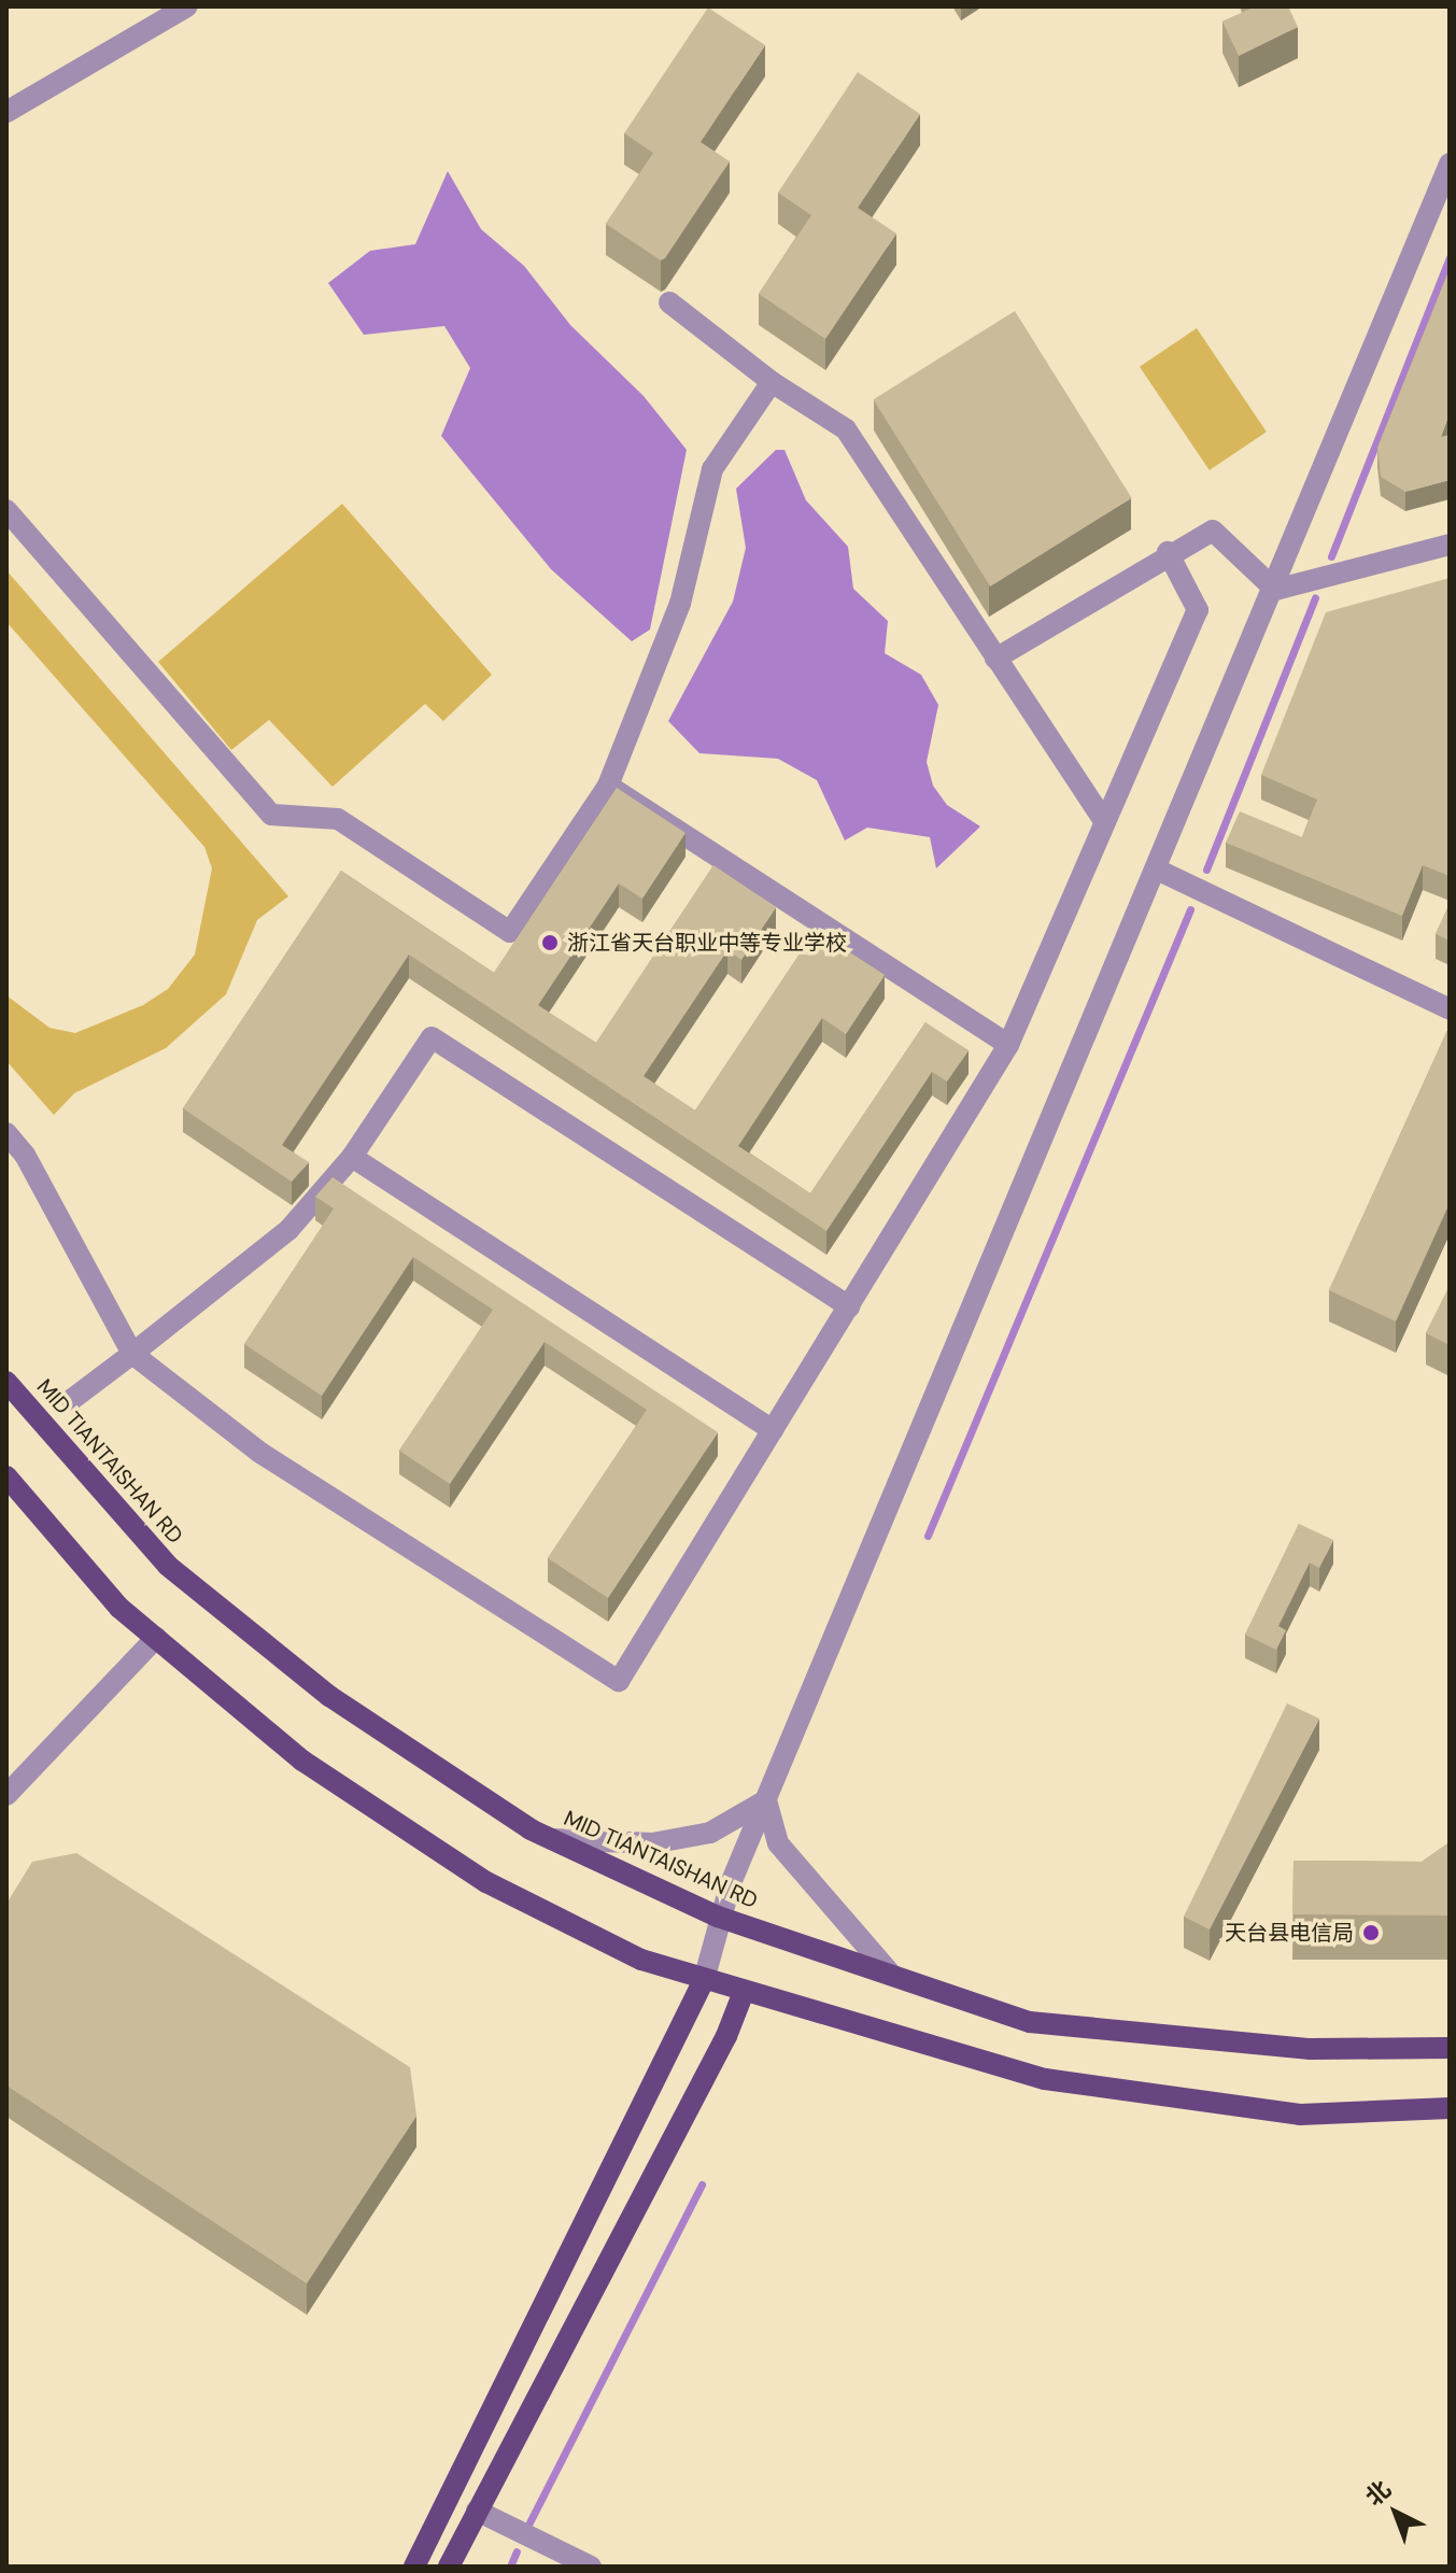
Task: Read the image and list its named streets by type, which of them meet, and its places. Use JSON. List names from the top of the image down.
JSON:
{
  "streets": {
    "main road": ["MID TIANTAISHAN RD"]
  },
  "places": ["浙江省天台职业中等专业学校", "天台县电信局"],
  "north": "top left"
}
